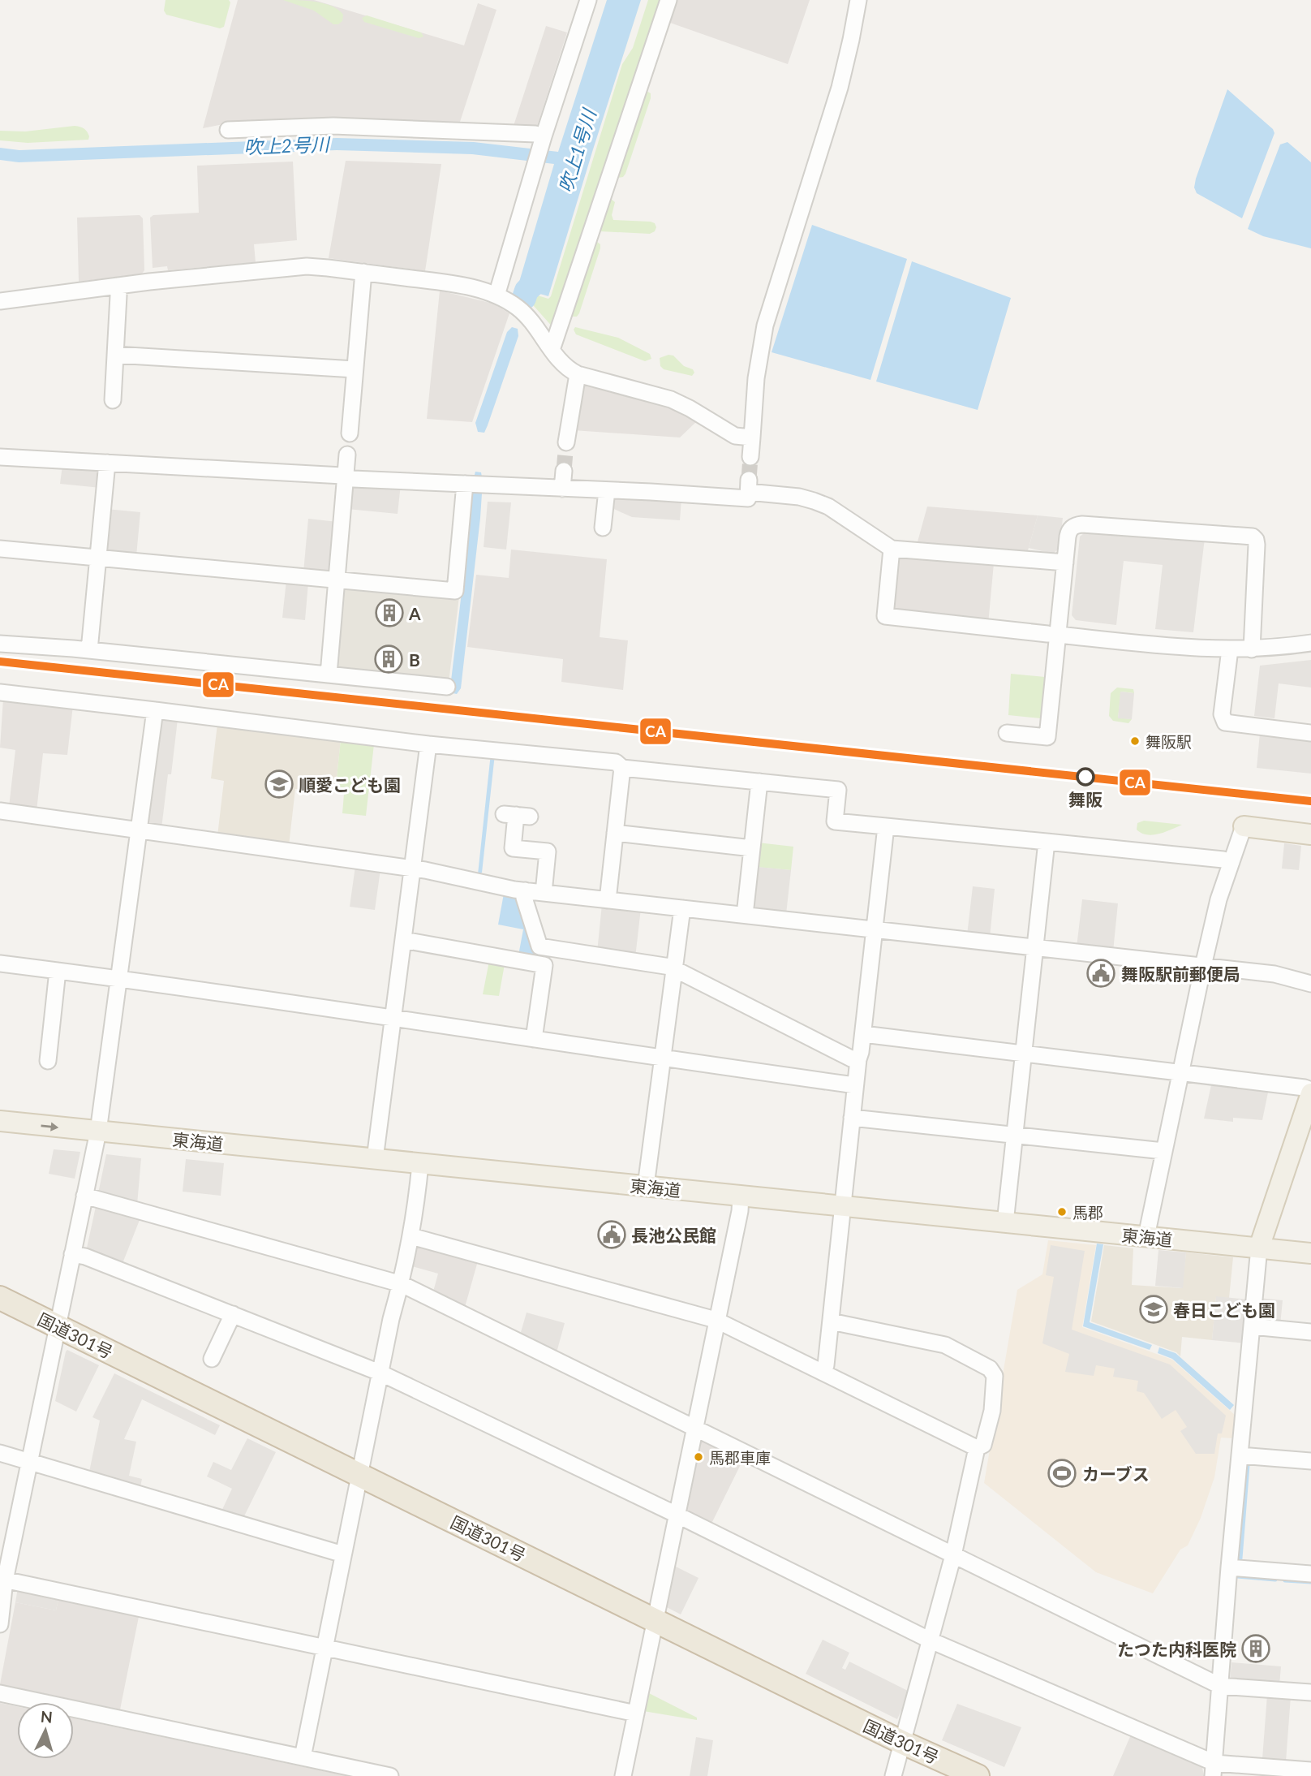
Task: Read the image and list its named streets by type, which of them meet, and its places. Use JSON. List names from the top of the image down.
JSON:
{
  "streets": {
    "highway": ["国道301号"],
    "main road": ["東海道"]
  },
  "water": ["吹上2号川", "吹上1号川"],
  "places": {
    "building": ["A", "B", "たつた内科医院"],
    "other": [
      "舞阪駅",
      "舞阪",
      "馬郡",
      "馬郡車庫"
    ],
    "school or university": ["順愛こども園", "春日こども園"],
    "public building": ["舞阪駅前郵便局", "長池公民館"],
    "sports": ["カーブス"]
  },
  "lines": ["transit line CA"],
  "north": "top"
}
